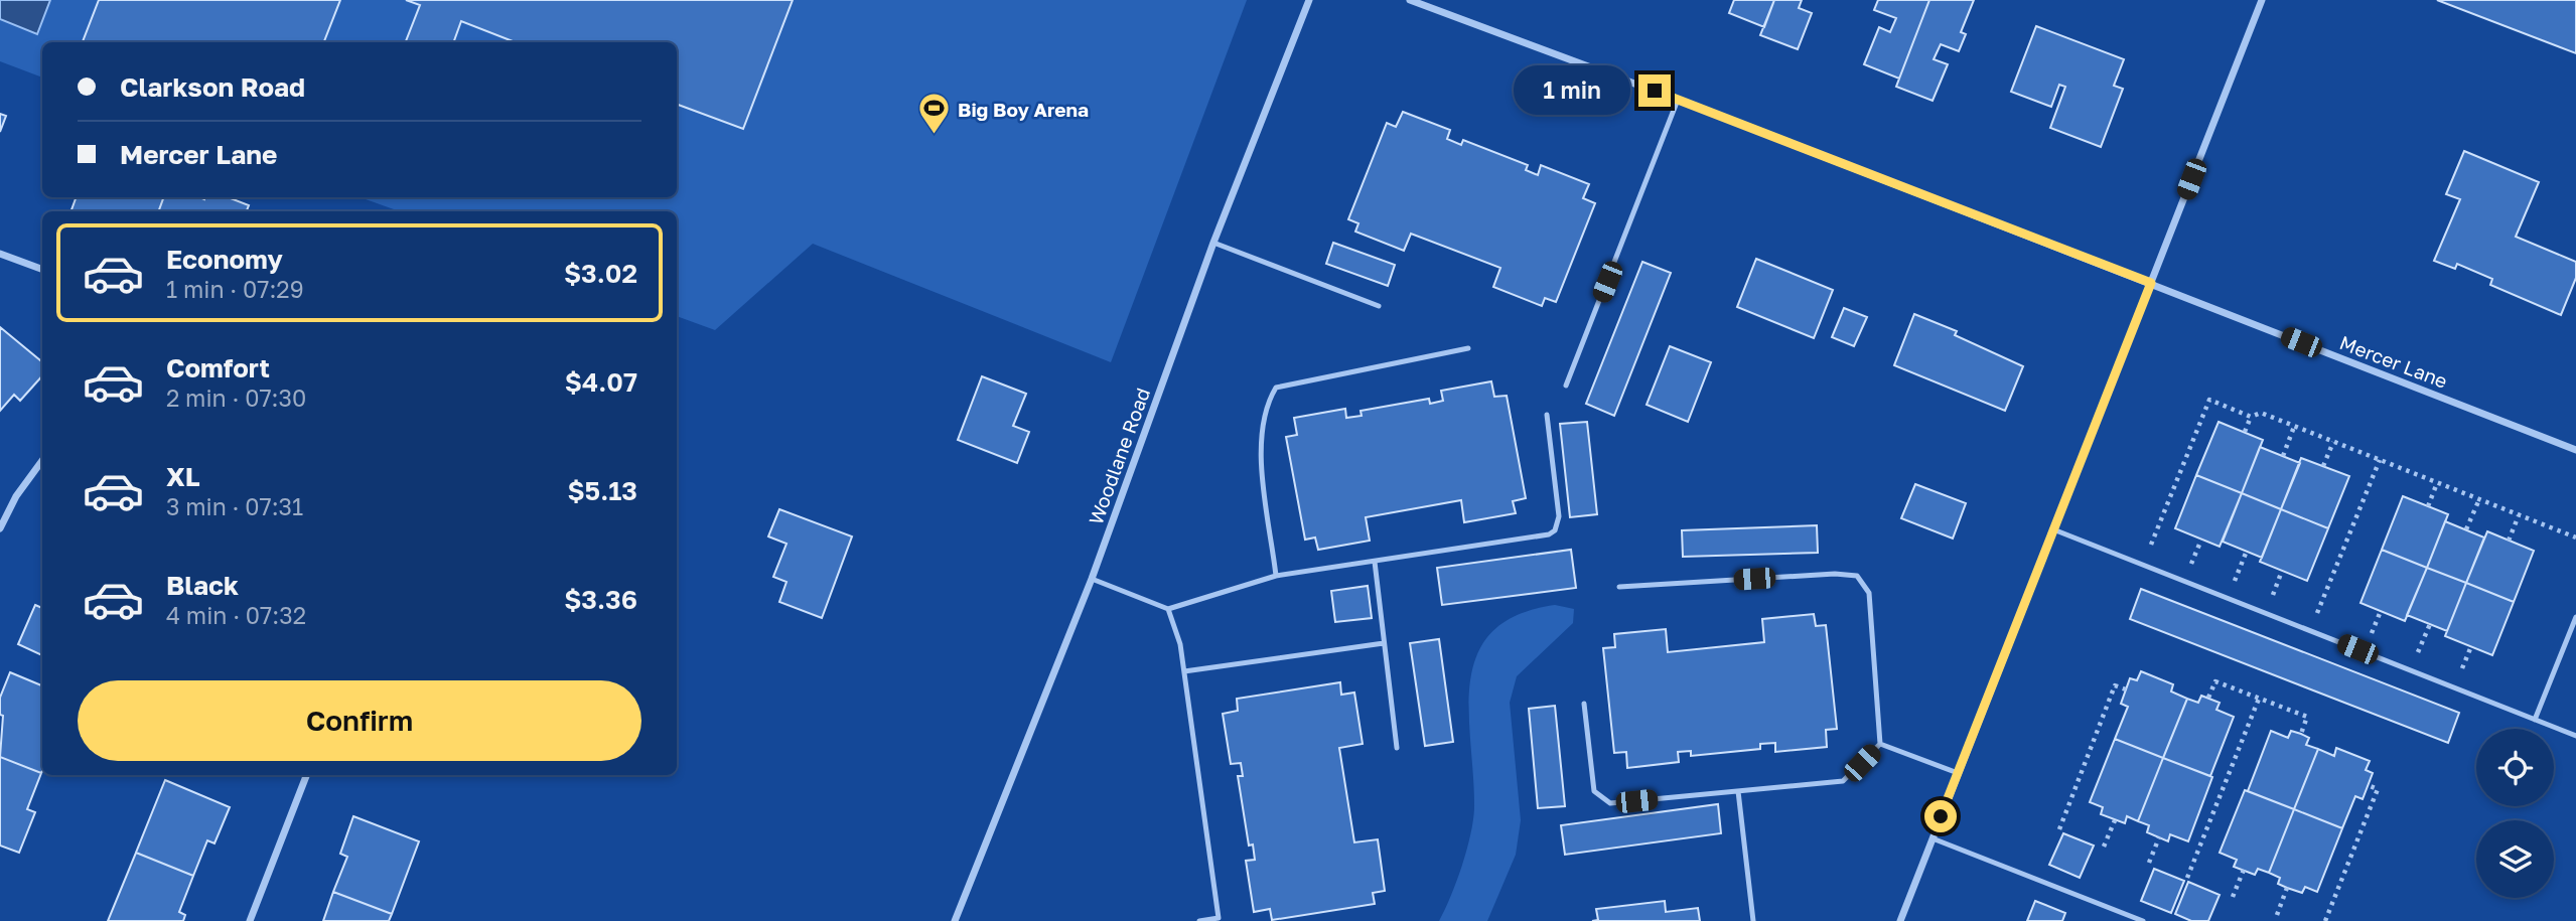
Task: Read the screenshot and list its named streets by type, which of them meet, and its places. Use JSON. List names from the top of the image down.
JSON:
{
  "streets": {
    "street": ["Mercer Lane", "Woodlane Road"]
  },
  "places": {
    "sports": ["Big Boy Arena"]
  },
  "page": {
    "banner": ["Clarkson Road", "Mercer Lane"],
    "bubble": "1 min",
    "list": [
      {
        "name": "Economy",
        "note": "1 min · 07:29",
        "value": "$3.02"
      },
      {
        "name": "Comfort",
        "note": "2 min · 07:30",
        "value": "$4.07"
      },
      {
        "name": "XL",
        "note": "3 min · 07:31",
        "value": "$5.13"
      },
      {
        "name": "Black",
        "note": "4 min · 07:32",
        "value": "$3.36"
      }
    ],
    "buttons": "Confirm"
  }
}
